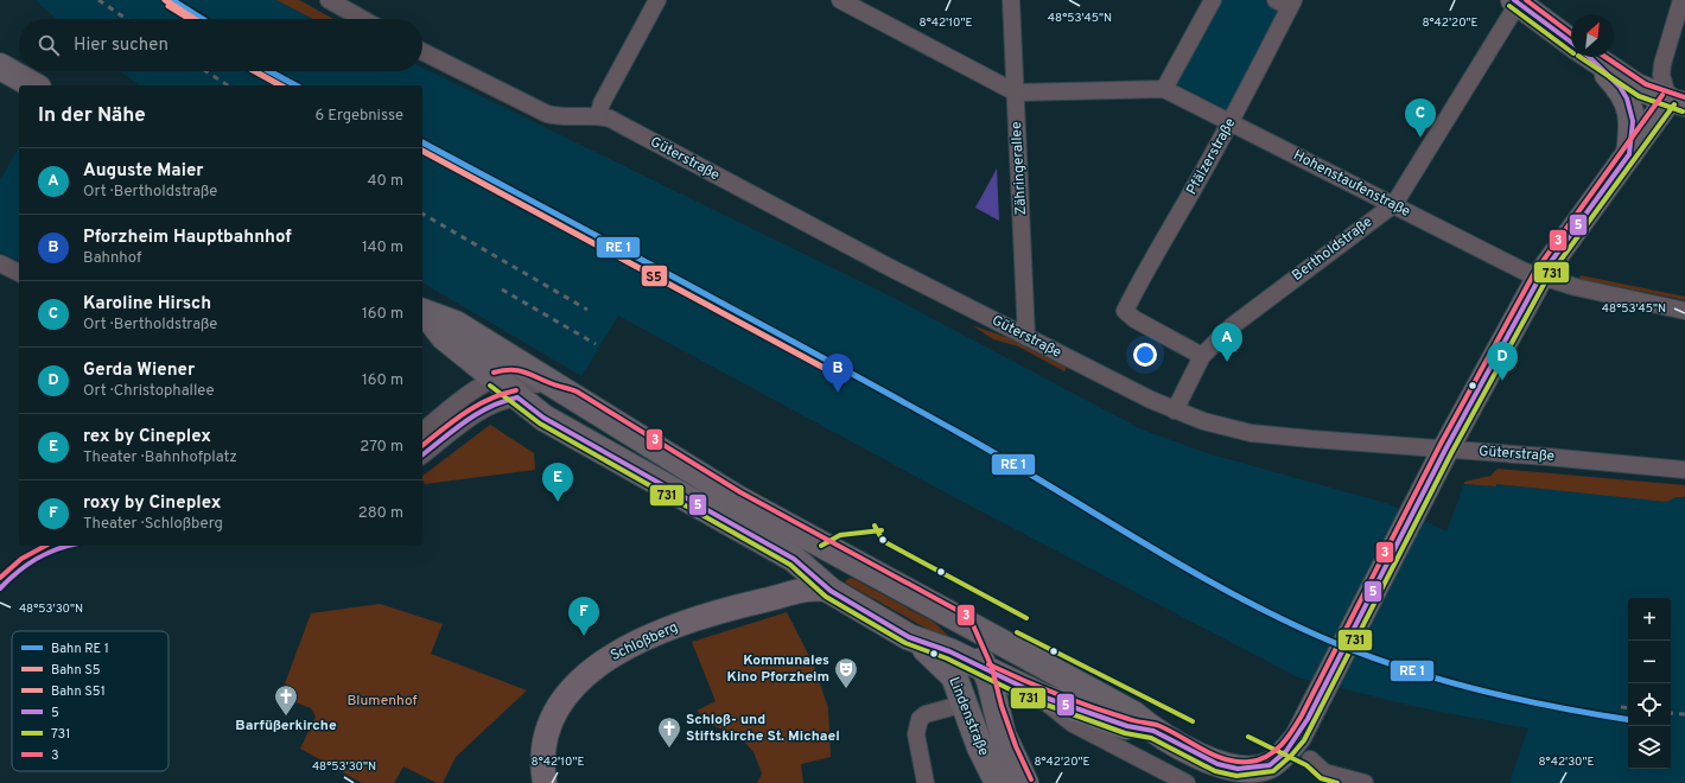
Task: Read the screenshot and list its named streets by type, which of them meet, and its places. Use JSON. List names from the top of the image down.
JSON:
{
  "streets": {
    "main road": ["Schloßberg", "Lindenstraße"],
    "street": [
      "Pfälzerstraße",
      "Güterstraße",
      "Zähringerallee",
      "Hohenstaufenstraße",
      "Bertholdstraße"
    ]
  },
  "crossings": [
    ["Pfälzerstraße", "Hohenstaufenstraße"],
    ["Pfälzerstraße", "Bertholdstraße"],
    ["Güterstraße", "Zähringerallee"],
    ["Güterstraße", "Bertholdstraße"],
    ["Zähringerallee", "Hohenstaufenstraße"],
    ["Hohenstaufenstraße", "Bertholdstraße"]
  ],
  "parks": ["Blumenhof"],
  "places": {
    "theatre": ["Kommunales Kino Pforzheim"],
    "church": ["Barfüßerkirche", "Schloß- und Stiftskirche St. Michael"]
  },
  "lines": [
    "rail line S51",
    "transit line 5",
    "transit line 3",
    "rail line S5",
    "transit line 731"
  ],
  "legend": [
    "Bahn RE 1",
    "Bahn S5",
    "Bahn S51",
    "5",
    "731",
    "3"
  ],
  "north": "top right",
  "page": {
    "search": "Hier suchen",
    "heading": ["In der Nähe", "6 Ergebnisse"],
    "pins": [
      "C",
      "A",
      "D",
      "B",
      "E",
      "F"
    ],
    "list": [
      {
        "mark": "A",
        "name": "Auguste Maier",
        "note": "Ort · Bertholdstraße",
        "value": "40 m"
      },
      {
        "mark": "B",
        "name": "Pforzheim Hauptbahnhof",
        "note": "Bahnhof",
        "value": "140 m"
      },
      {
        "mark": "C",
        "name": "Karoline Hirsch",
        "note": "Ort · Bertholdstraße",
        "value": "160 m"
      },
      {
        "mark": "D",
        "name": "Gerda Wiener",
        "note": "Ort · Christophallee",
        "value": "160 m"
      },
      {
        "mark": "E",
        "name": "rex by Cineplex",
        "note": "Theater · Bahnhofplatz",
        "value": "270 m"
      },
      {
        "mark": "F",
        "name": "roxy by Cineplex",
        "note": "Theater · Schloßberg",
        "value": "280 m"
      }
    ],
    "map_buttons": ["+", "−"]
  },
  "coordinates": [
    "48°53'45\"N",
    "8°42'10\"E",
    "8°42'20\"E",
    "48°53'30\"N",
    "8°42'30\"E"
  ]
}
